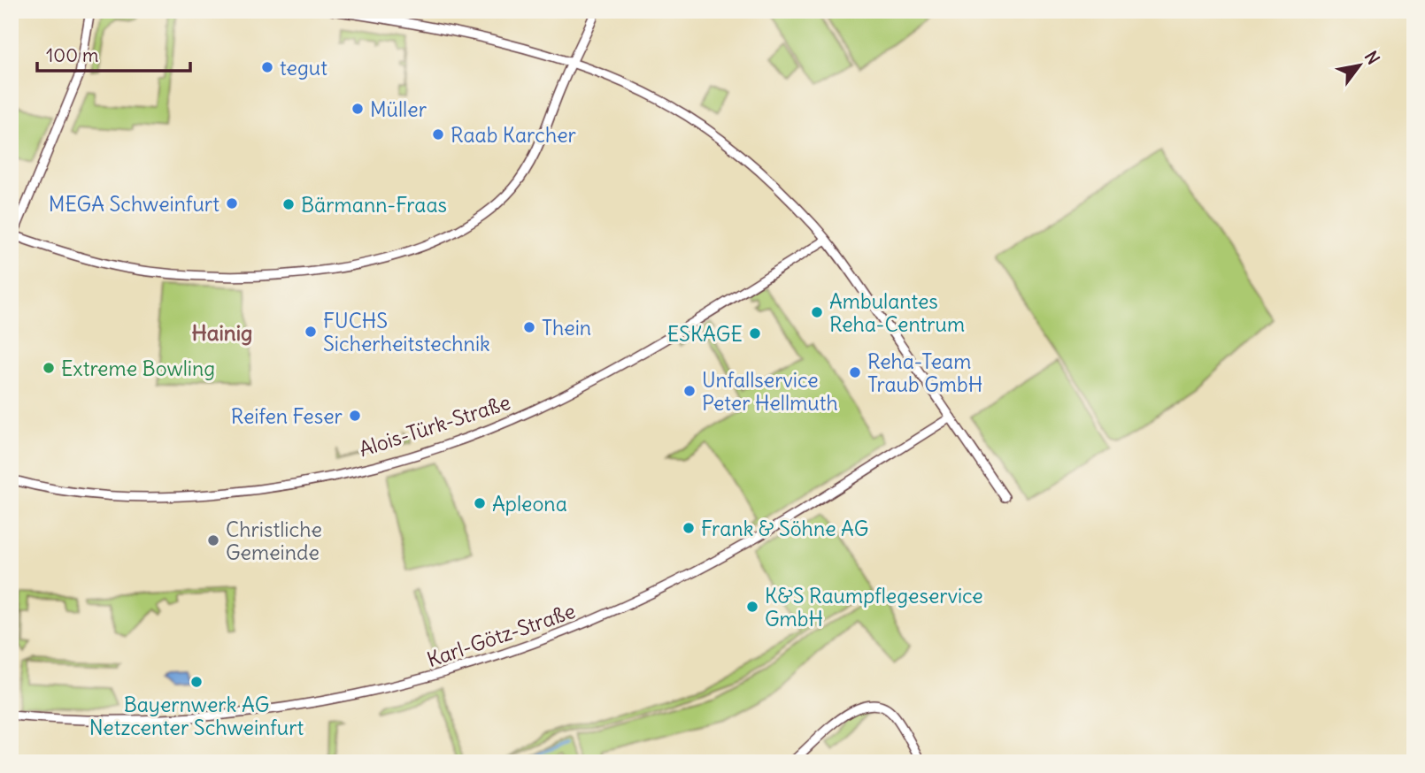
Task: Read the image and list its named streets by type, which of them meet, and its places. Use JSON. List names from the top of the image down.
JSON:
{
  "streets": {
    "street": ["Alois-Türk-Straße", "Karl-Götz-Straße"]
  },
  "districts": ["Hainig"],
  "places": [
    "tegut",
    "Müller",
    "Raab Karcher",
    "MEGA Schweinfurt",
    "Bärmann-Fraas",
    "Ambulantes Reha-Centrum",
    "Thein",
    "FUCHS Sicherheitstechnik",
    "ESKAGE",
    "Extreme Bowling",
    "Reha-Team Traub GmbH",
    "Unfallservice Peter Hellmuth",
    "Reifen Feser",
    "Apleona",
    "Frank & Söhne AG",
    "Christliche Gemeinde",
    "K&S Raumpflegeservice GmbH",
    "Bayernwerk AG Netzcenter Schweinfurt"
  ],
  "scale_bar": "100 m",
  "north": "top right"
}
